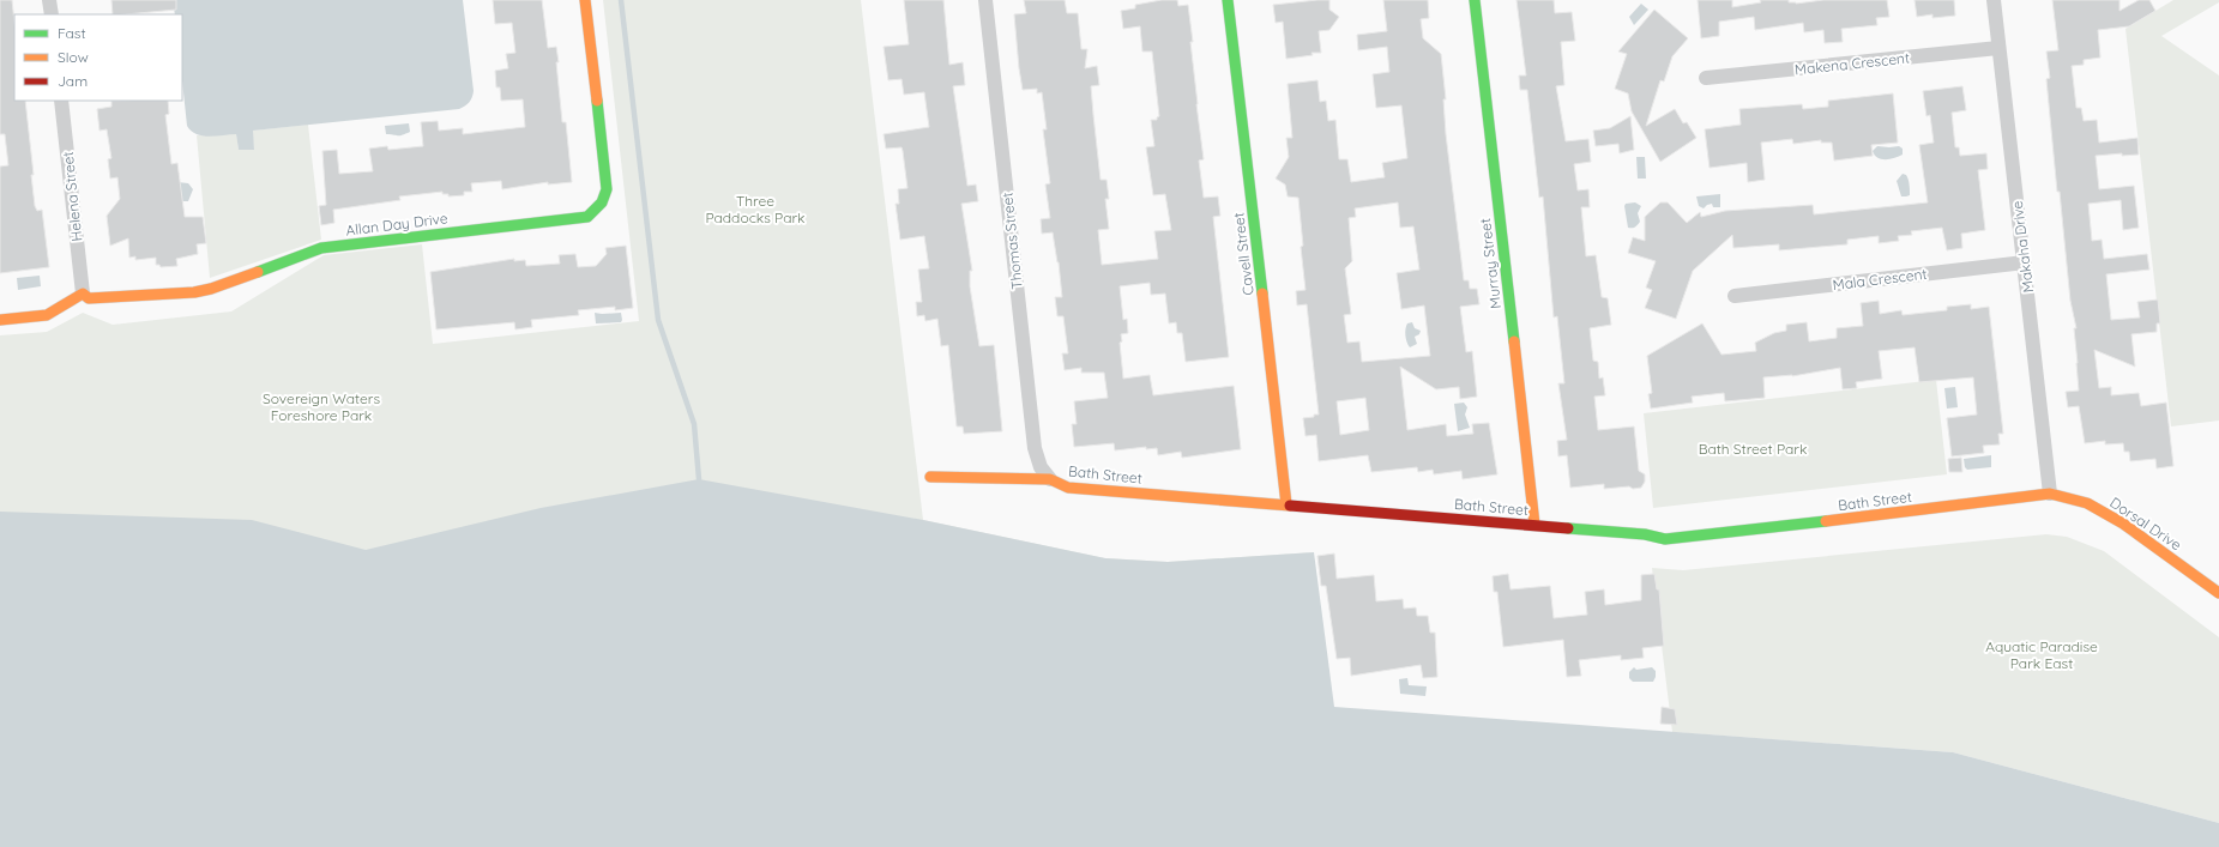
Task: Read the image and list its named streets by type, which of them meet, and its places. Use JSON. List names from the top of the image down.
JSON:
{
  "streets": {
    "street": [
      "Makena Crescent",
      "Helena Street",
      "Allan Day Drive",
      "Thomas Street",
      "Makaha Drive",
      "Cavell Street",
      "Murray Street",
      "Mala Crescent",
      "Bath Street",
      "Dorsal Drive"
    ]
  },
  "crossings": [
    ["Makena Crescent", "Makaha Drive"],
    ["Helena Street", "Allan Day Drive"],
    ["Thomas Street", "Bath Street"],
    ["Makaha Drive", "Mala Crescent"],
    ["Makaha Drive", "Bath Street"],
    ["Makaha Drive", "Dorsal Drive"],
    ["Cavell Street", "Bath Street"],
    ["Murray Street", "Bath Street"],
    ["Bath Street", "Dorsal Drive"]
  ],
  "parks": [
    "Three Paddocks Park",
    "Sovereign Waters Foreshore Park",
    "Bath Street Park",
    "Aquatic Paradise Park East"
  ],
  "legend": ["Fast", "Slow", "Jam"]
}
